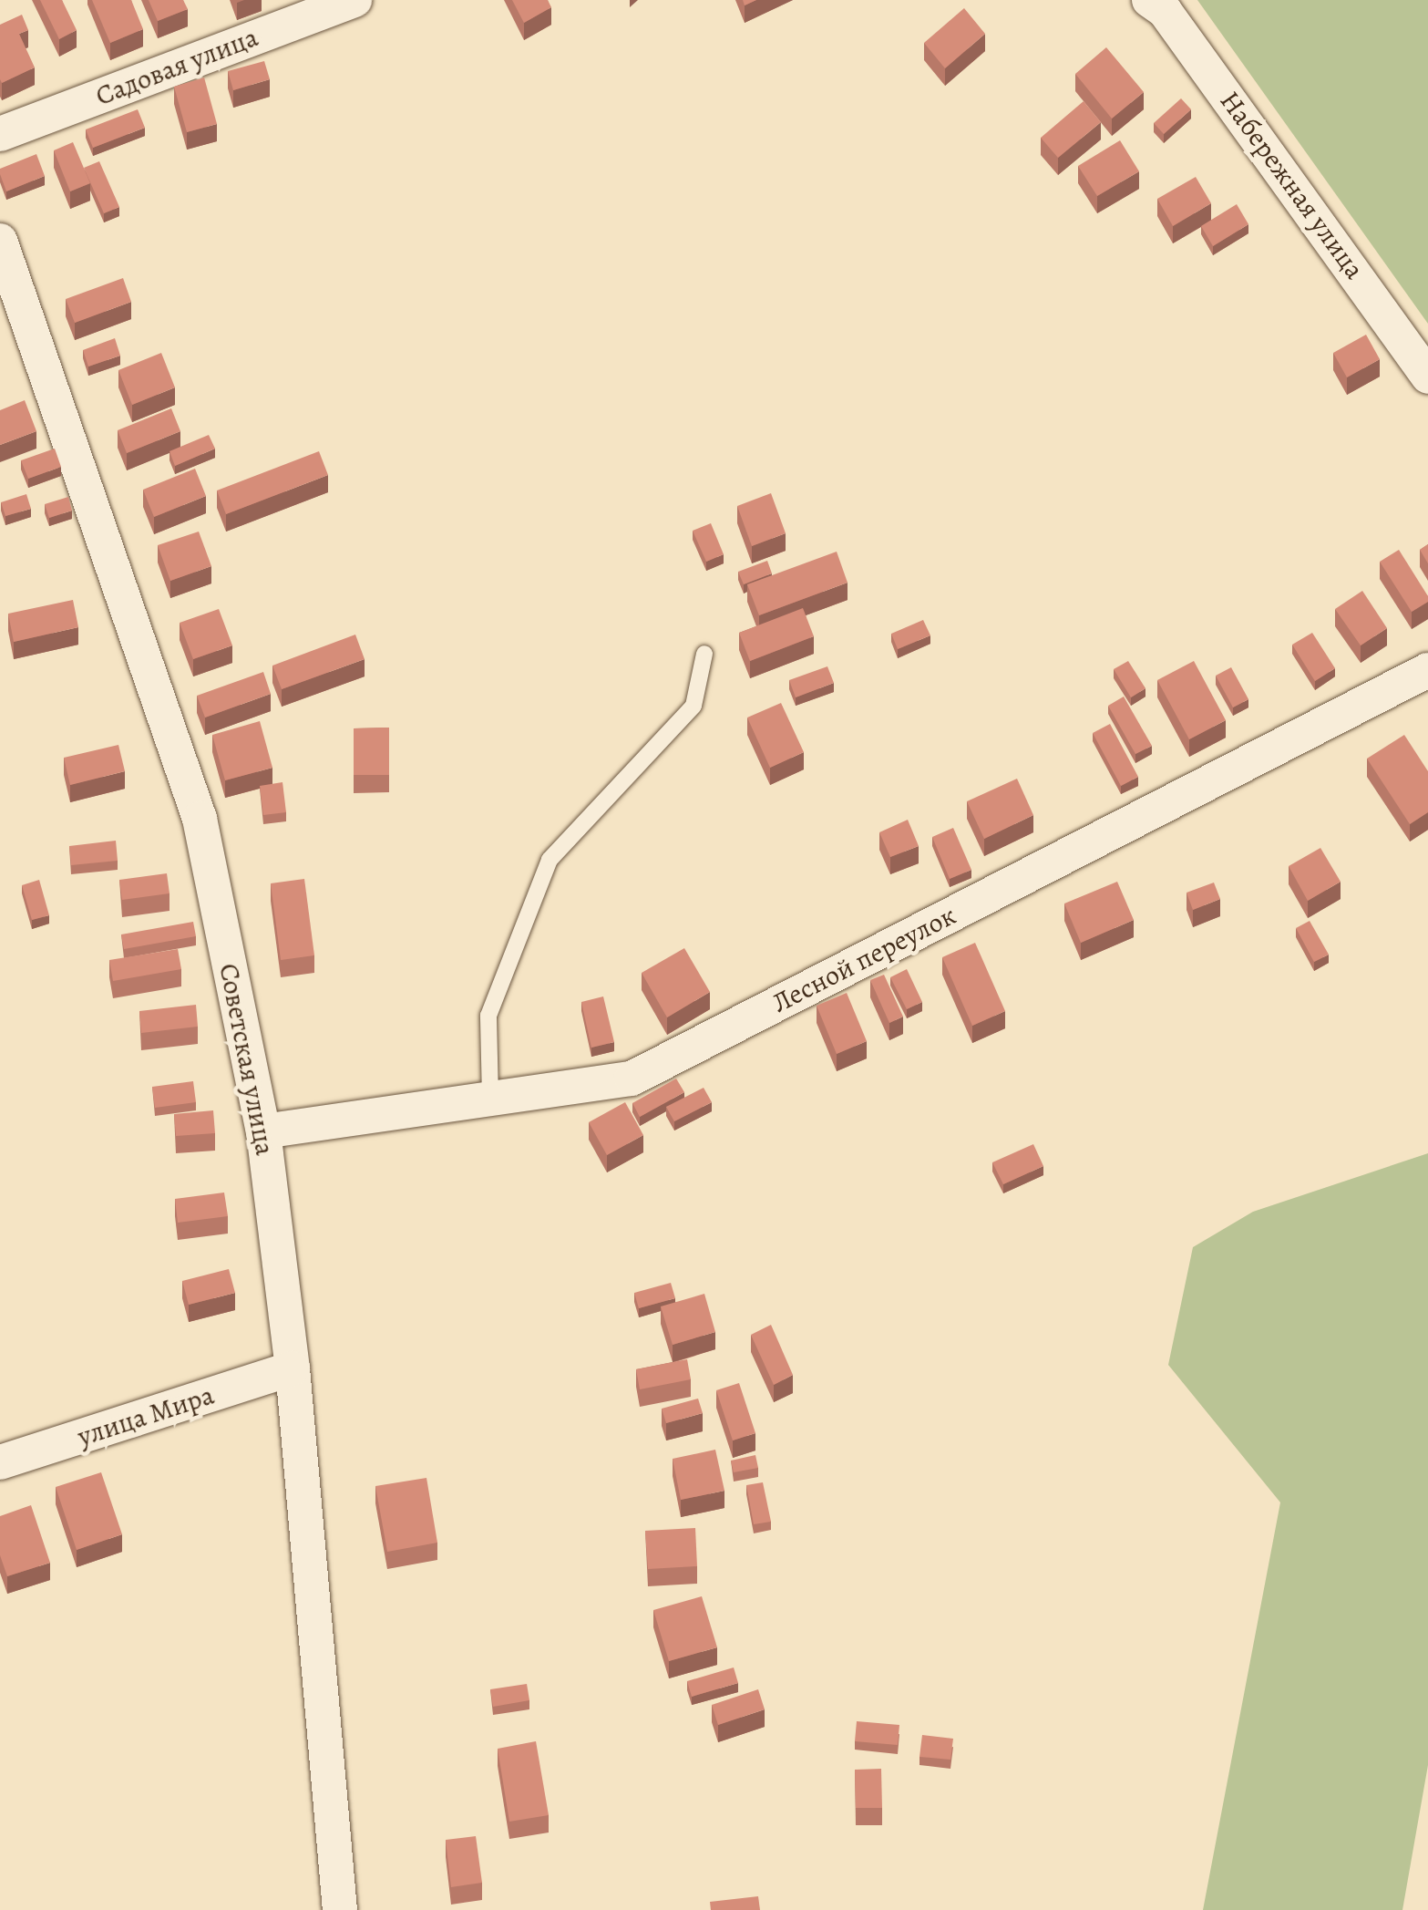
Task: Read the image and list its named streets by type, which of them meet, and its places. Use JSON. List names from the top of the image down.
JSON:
{
  "streets": {
    "street": [
      "Садовая улица",
      "Набережная улица",
      "Лесной переулок",
      "Советская улица",
      "улица Мира"
    ]
  },
  "crossings": [
    ["Лесной переулок", "Советская улица"],
    ["Советская улица", "улица Мира"]
  ]
}
